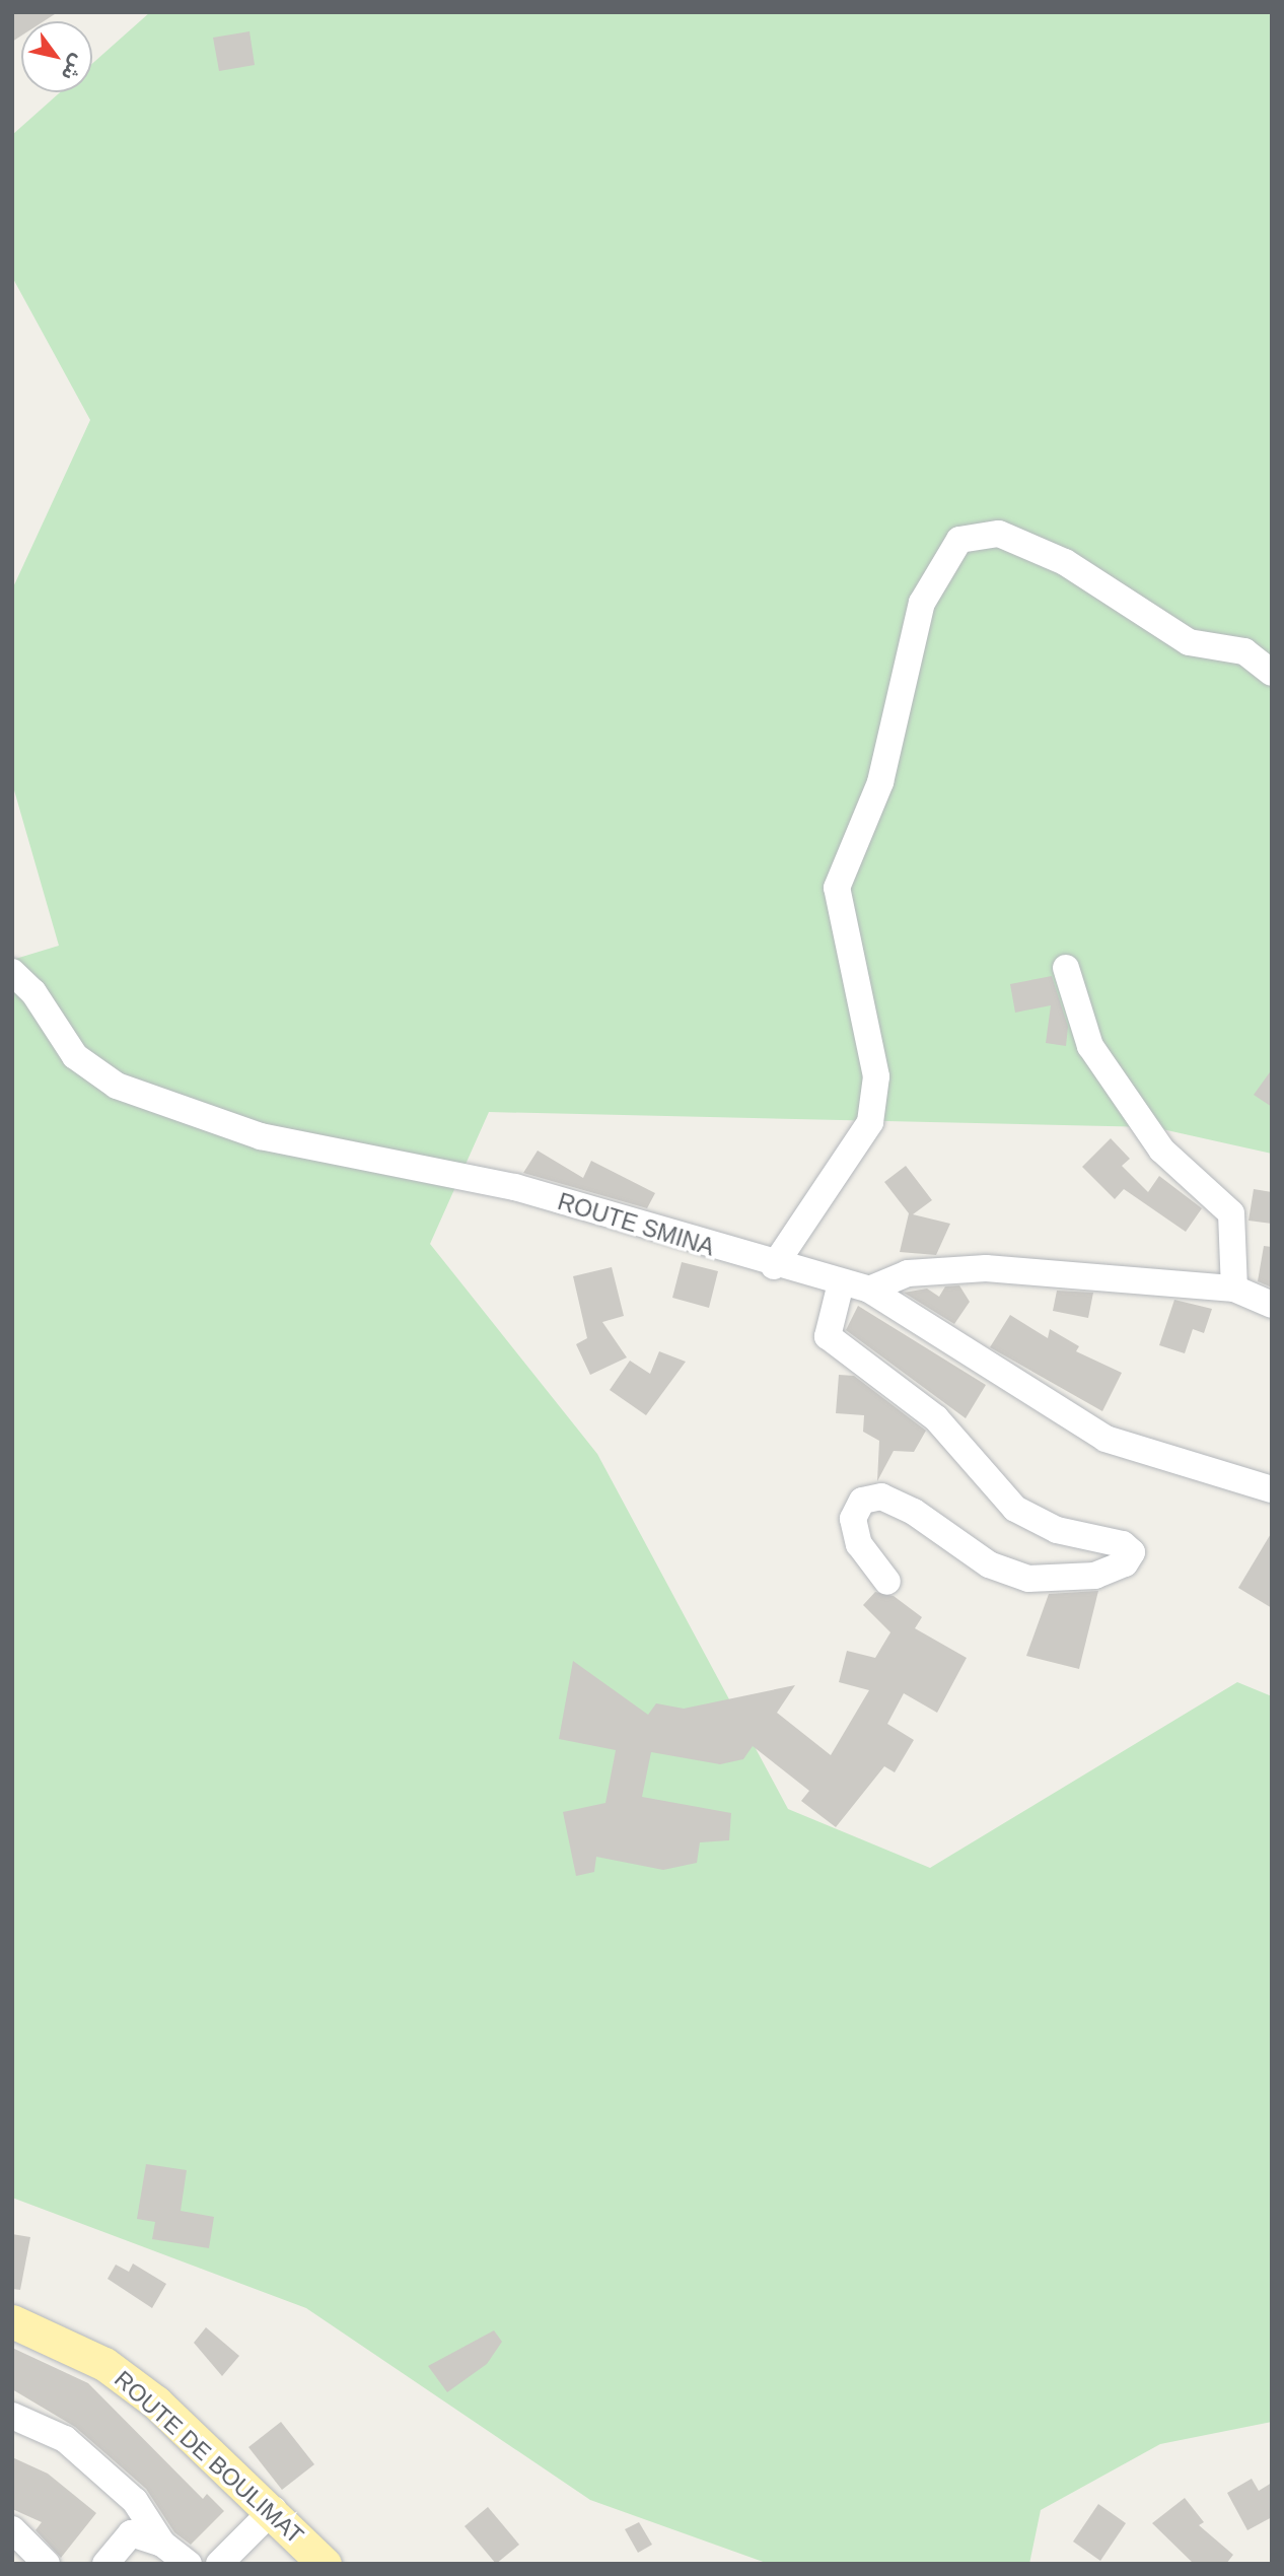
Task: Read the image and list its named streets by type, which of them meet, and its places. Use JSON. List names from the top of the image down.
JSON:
{
  "streets": {
    "main road": ["ROUTE DE BOULIMAT"],
    "street": ["ROUTE SMINA"]
  },
  "north": "bottom right"
}
